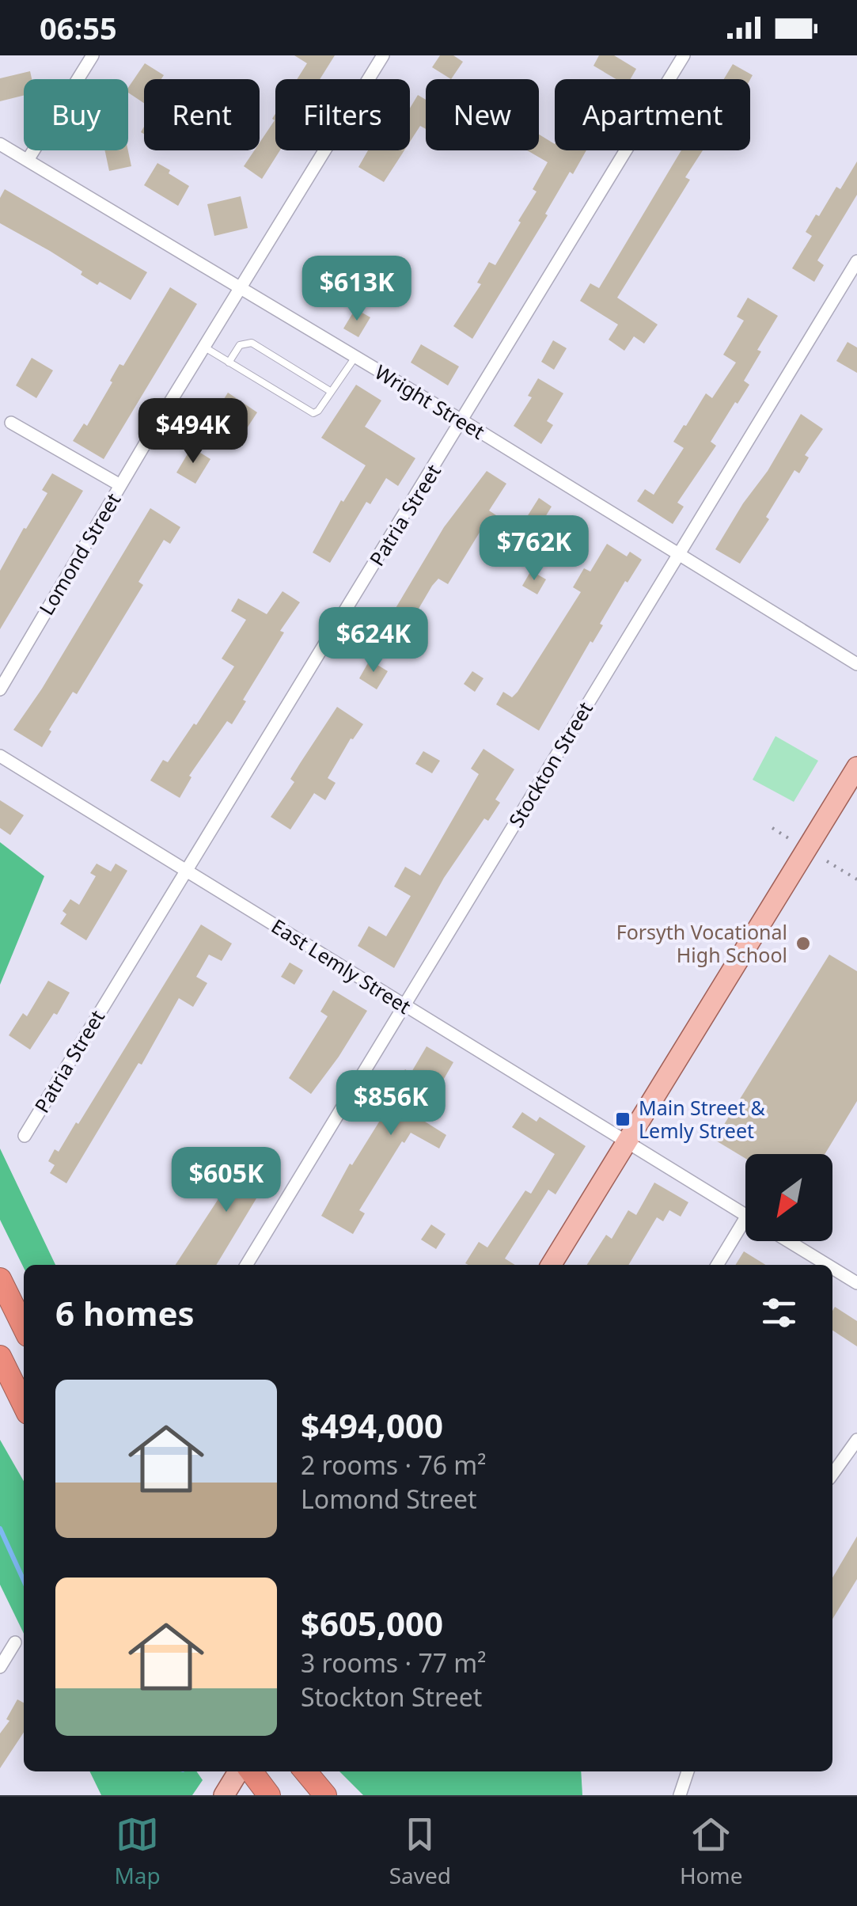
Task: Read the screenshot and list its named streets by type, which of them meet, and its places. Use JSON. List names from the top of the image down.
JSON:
{
  "streets": {
    "street": [
      "Wright Street",
      "Patria Street",
      "Lomond Street",
      "Stockton Street",
      "East Lemly Street"
    ]
  },
  "crossings": [
    ["Wright Street", "Patria Street"],
    ["Wright Street", "Lomond Street"],
    ["Wright Street", "Stockton Street"],
    ["Patria Street", "East Lemly Street"],
    ["Stockton Street", "East Lemly Street"]
  ],
  "places": {
    "other": ["Forsyth Vocational High School"],
    "transit": ["Main Street & Lemly Street"]
  },
  "north": "bottom left",
  "page": {
    "status": "06:55",
    "chip": [
      "Buy",
      "Rent",
      "Filters",
      "New",
      "Apartment"
    ],
    "price": [
      "$613K",
      "$494K",
      "$762K",
      "$624K",
      "$856K",
      "$605K"
    ],
    "heading": "6 homes",
    "list": [
      {
        "name": "$494,000",
        "note": "2 rooms · 76 m² · Lomond Street"
      },
      {
        "name": "$605,000",
        "note": "3 rooms · 77 m² · Stockton Street"
      }
    ],
    "tabs": ["Map", "Saved", "Home"]
  }
}
